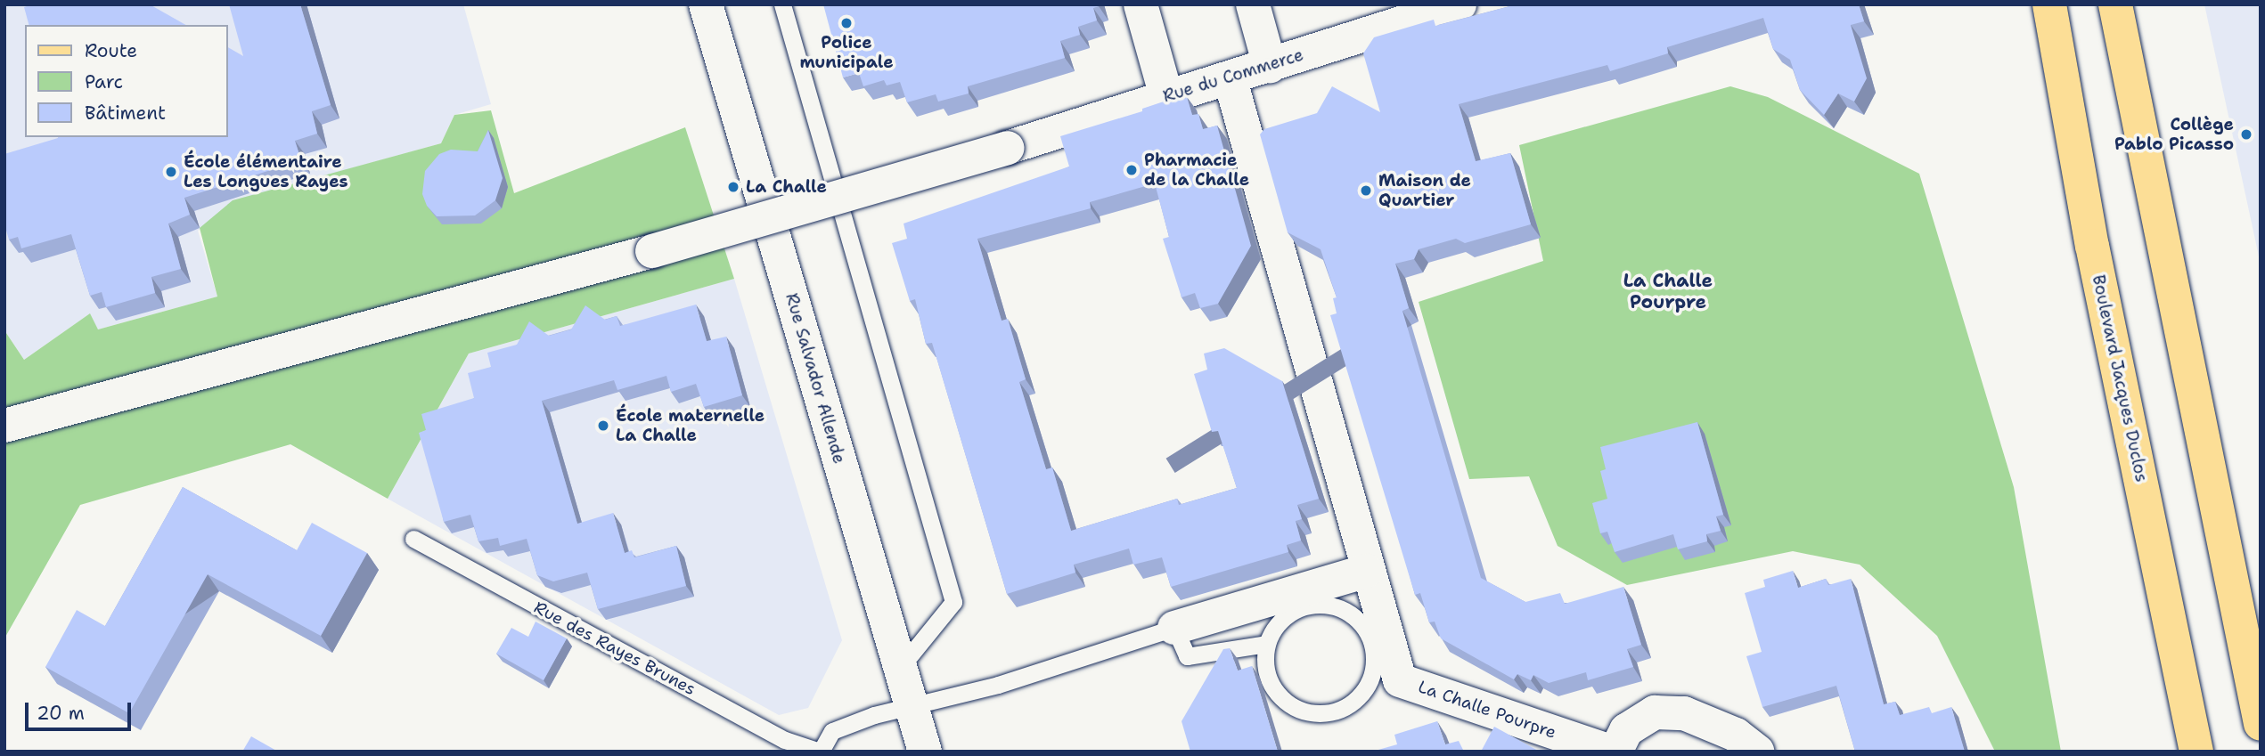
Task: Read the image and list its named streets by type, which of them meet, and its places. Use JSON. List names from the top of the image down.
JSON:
{
  "streets": {
    "main road": ["Boulevard Jacques Duclos"],
    "street": ["Rue du Commerce", "Rue Salvador Allende", "La Challe Pourpre"],
    "lane": ["Rue des Rayes Brunes"]
  },
  "districts": ["La Challe Pourpre"],
  "places": [
    "Police municipale",
    "Collège Pablo Picasso",
    "Pharmacie de la Challe",
    "École élémentaire Les Longues Rayes",
    "La Challe",
    "Maison de Quartier",
    "École maternelle La Challe"
  ],
  "legend": ["Route", "Parc", "Bâtiment"],
  "scale_bar": "20 m"
}
